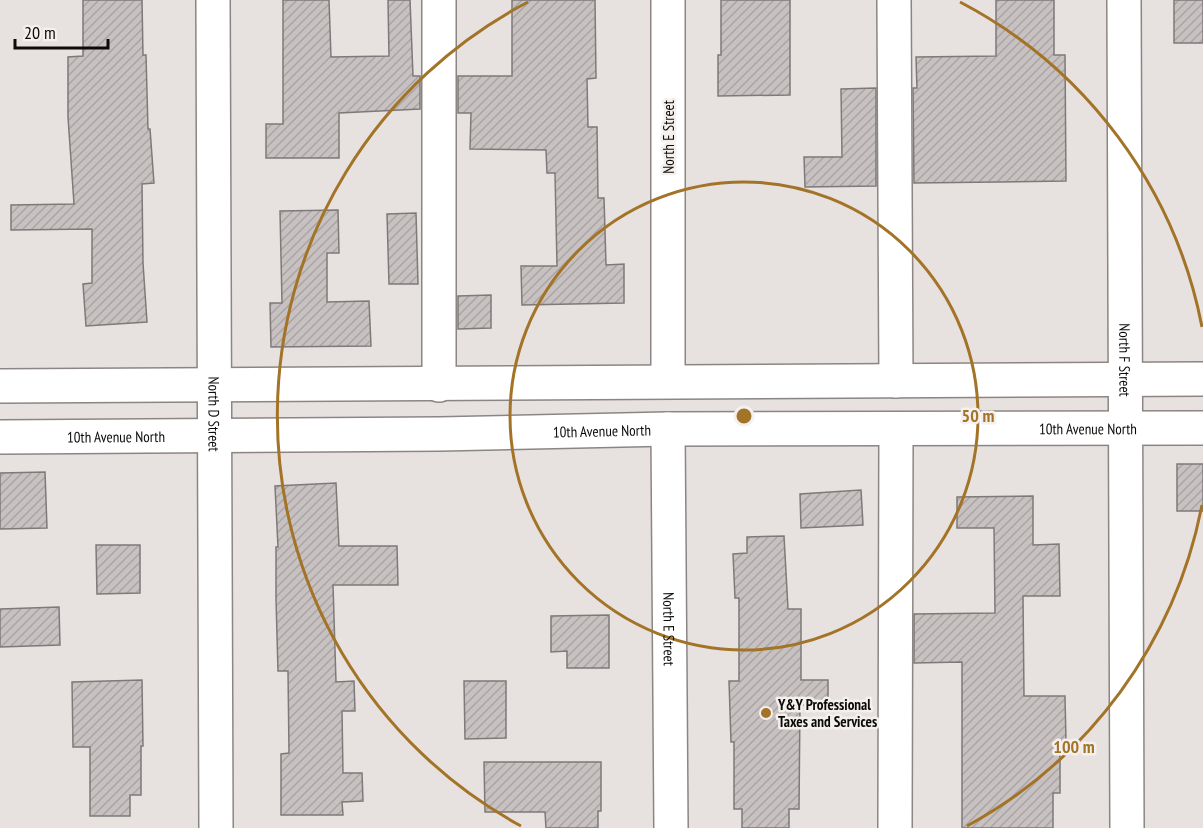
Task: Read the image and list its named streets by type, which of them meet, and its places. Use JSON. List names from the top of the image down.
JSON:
{
  "streets": {
    "street": [
      "North E Street",
      "North F Street",
      "North D Street",
      "10th Avenue North"
    ]
  },
  "crossings": [
    ["North E Street", "10th Avenue North"],
    ["North F Street", "10th Avenue North"],
    ["North D Street", "10th Avenue North"]
  ],
  "places": ["Y&Y Professional Taxes and Services"],
  "scale_bar": "20 m",
  "rings": ["50 m", "100 m"]
}
